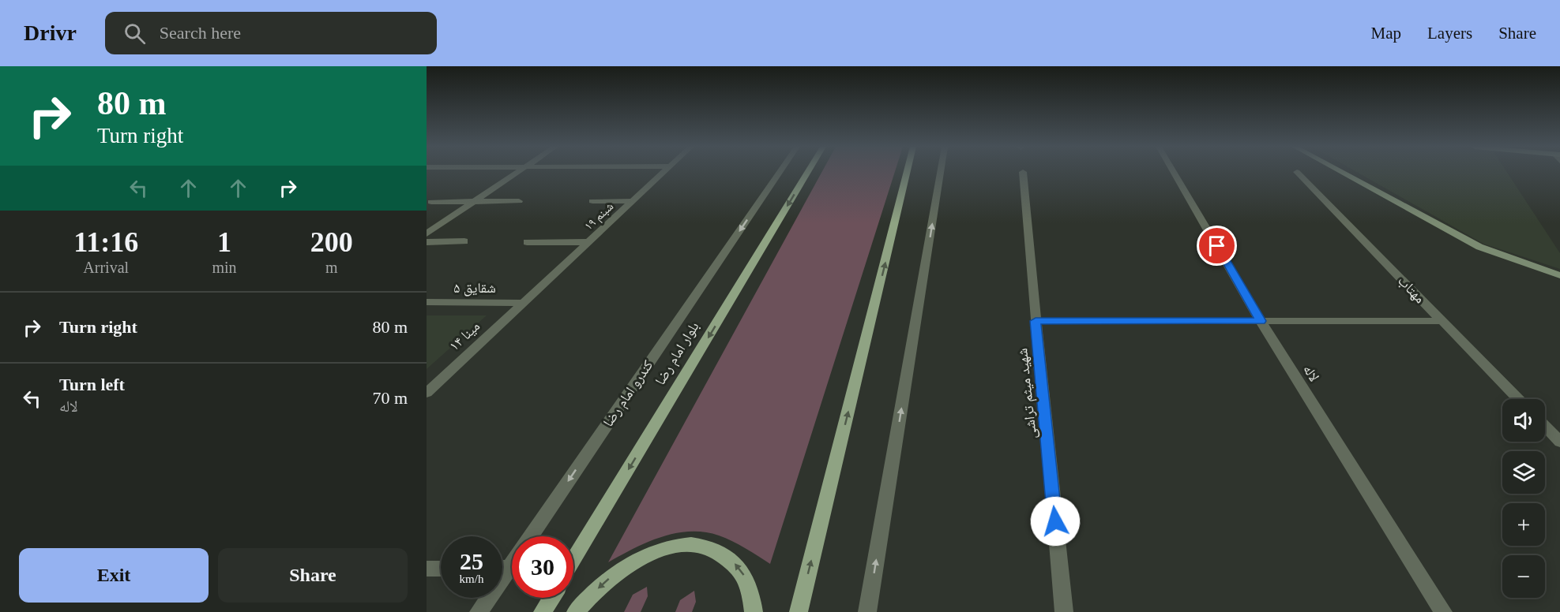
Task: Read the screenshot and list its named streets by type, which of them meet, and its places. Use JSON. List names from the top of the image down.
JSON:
{
  "streets": {
    "main road": ["بلوار امام رضا"],
    "street": [
      "شبنم ۱۹",
      "شقایق ۵",
      "مهتاب",
      "مینا ۱۴",
      "لاله",
      "کندرو امام رضا",
      "شهید میثم تراشی"
    ]
  },
  "crossings": [
    ["شبنم ۱۹", "شقایق ۵"],
    ["شبنم ۱۹", "مینا ۱۴"],
    ["شقایق ۵", "مینا ۱۴"]
  ],
  "one_way": ["بلوار امام رضا", "کندرو امام رضا"],
  "page": {
    "header": "Drivr",
    "search": "Search here",
    "nav": ["Map", "Layers", "Share"],
    "turn": ["80 m", "Turn right"],
    "eta": [
      "11:16",
      "Arrival",
      "1",
      "min",
      "200",
      "m"
    ],
    "list": [
      {
        "name": "Turn right",
        "value": "80 m"
      },
      {
        "name": "Turn left",
        "note": "لاله",
        "value": "70 m"
      }
    ],
    "map_buttons": ["+", "−"],
    "speed": "25 km/h",
    "limit": "30",
    "buttons": ["Exit", "Share"]
  }
}
